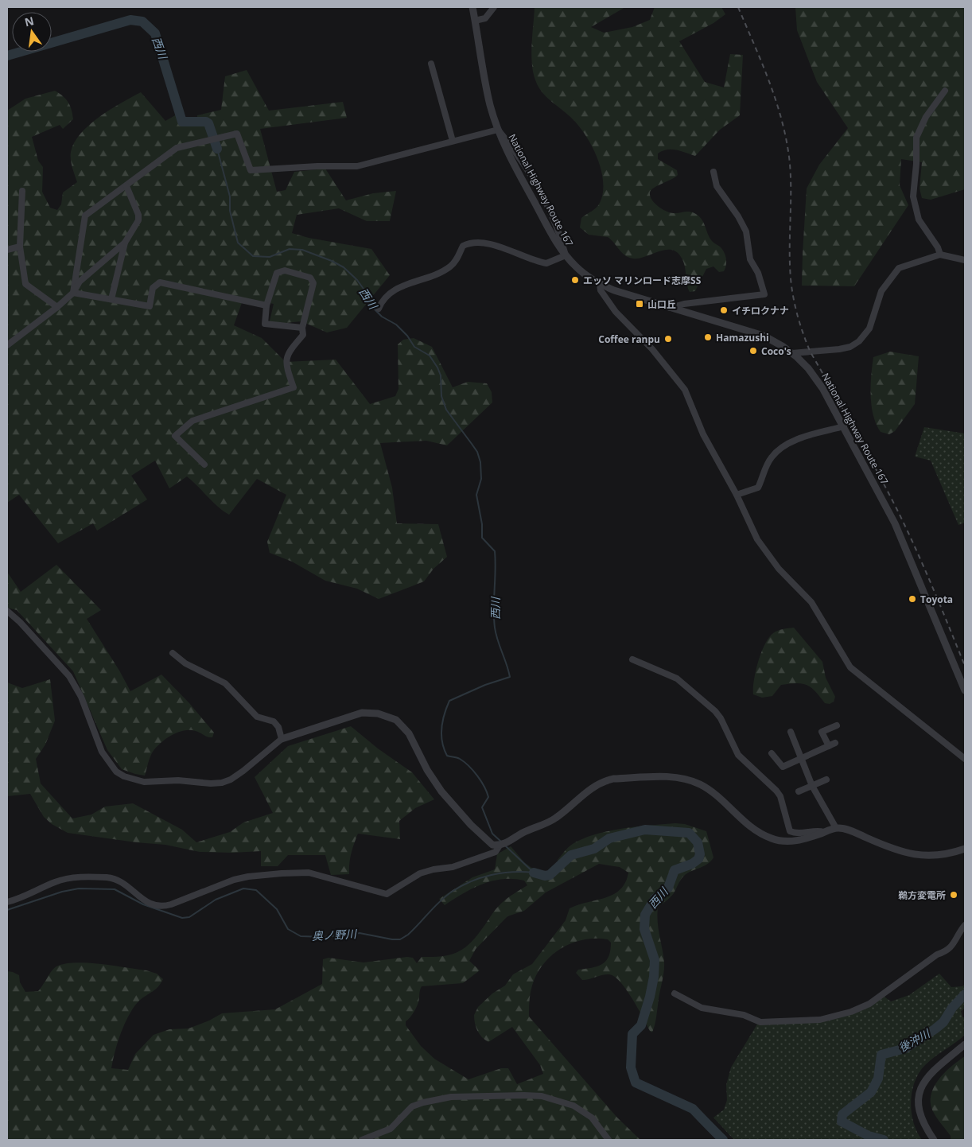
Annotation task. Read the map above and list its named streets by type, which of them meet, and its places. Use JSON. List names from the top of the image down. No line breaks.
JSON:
{"streets":{"street":["National Highway Route 167"]},"water":["西川","奥ノ野川","後沖川"],"places":{"other":["エッソ マリンロード志摩SS","イチロクナナ","Hamazushi","Coffee ranpu","Coco's","Toyota","鵜方変電所"],"transit":["山口丘"]},"north":"top"}
